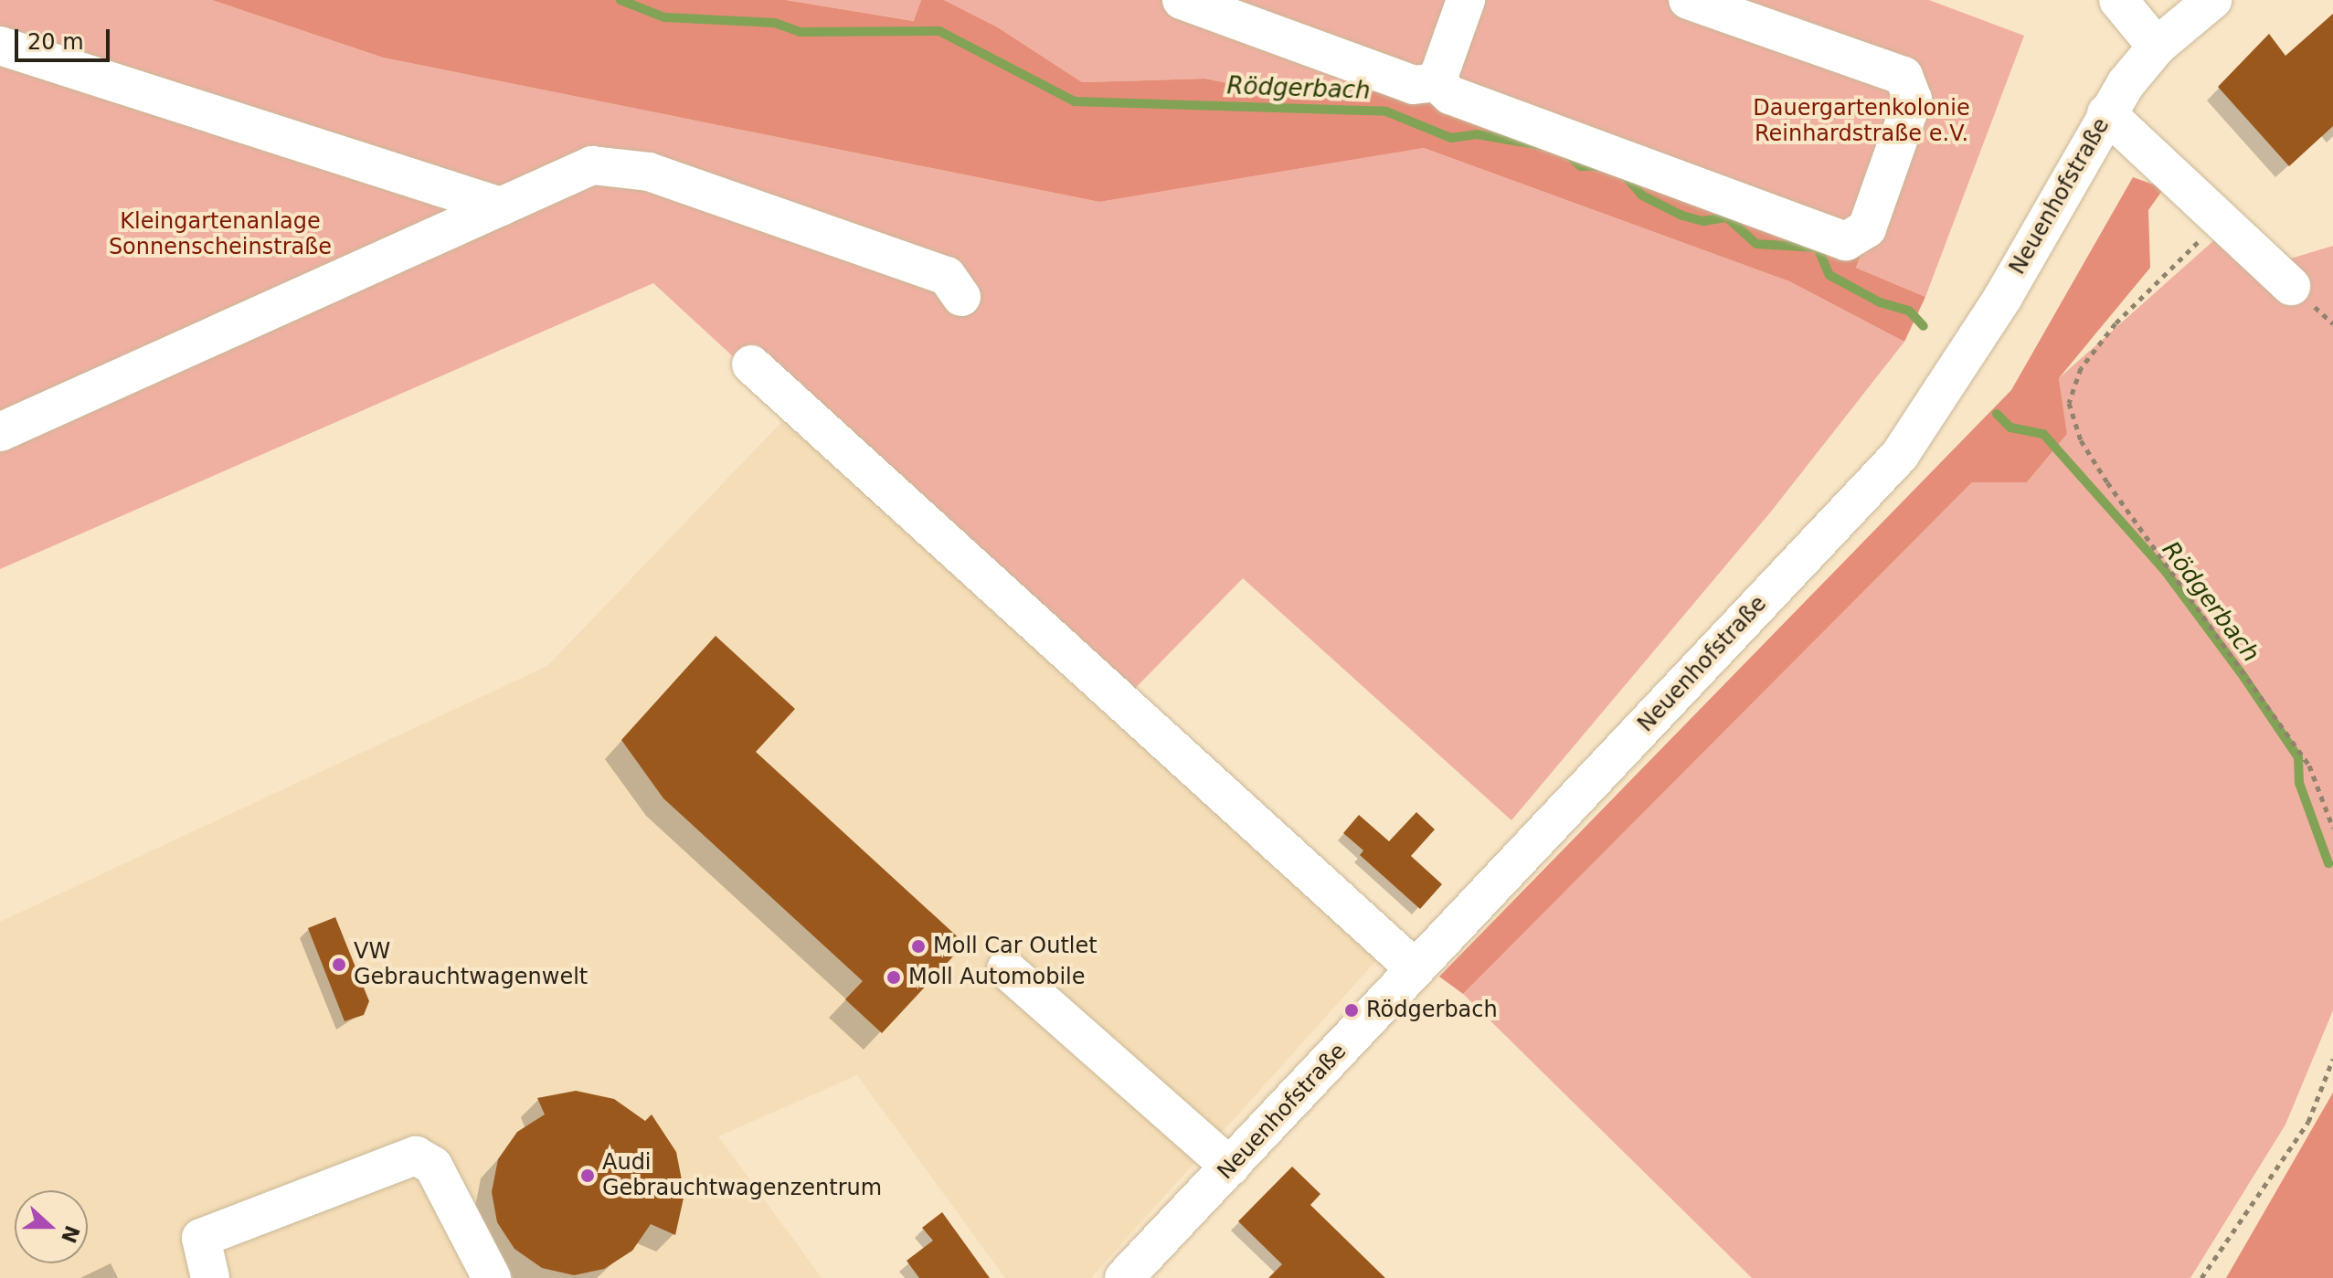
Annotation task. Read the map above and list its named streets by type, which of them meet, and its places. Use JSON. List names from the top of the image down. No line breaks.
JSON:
{"streets":{"street":["Neuenhofstraße"]},"water":["Rödgerbach"],"parks":["Dauergartenkolonie Reinhardstraße e.V.","Kleingartenanlage Sonnenscheinstraße"],"places":["Moll Car Outlet","VW Gebrauchtwagenwelt","Moll Automobile","Rödgerbach","Audi Gebrauchtwagenzentrum"],"scale_bar":"20 m","north":"right"}
